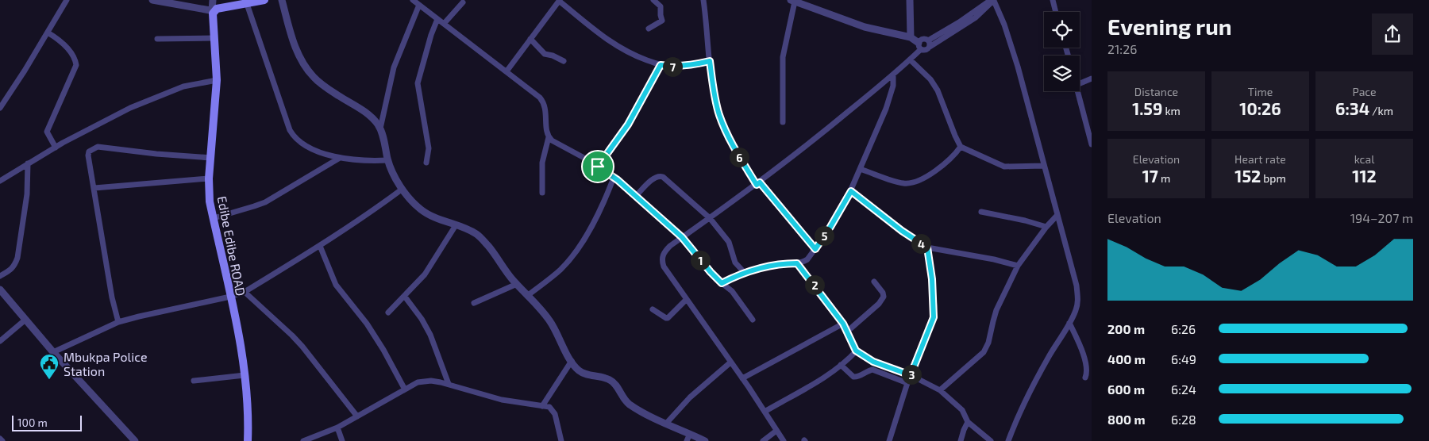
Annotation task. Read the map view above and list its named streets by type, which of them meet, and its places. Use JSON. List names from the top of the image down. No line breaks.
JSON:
{"streets":{"main road":["Edibe Edibe ROAD"]},"places":{"public building":["Mbukpa Police Station"]},"scale_bar":"100 m","page":{"heading":["Evening run","21:26"],"pins":["7","6","5","4","1","2","3"],"stats":[["Distance","1.59 km"],["Time","10:26"],["Pace","6:34 /km"],["Elevation","17 m"],["Heart rate","152 bpm"],["kcal","112"]],"chart":["Elevation","194–207 m"],"list":[{"name":"200 m","note":"6:26"},{"name":"400 m","note":"6:49"},{"name":"600 m","note":"6:24"},{"name":"800 m","note":"6:28"}],"scale":"100 m"}}
